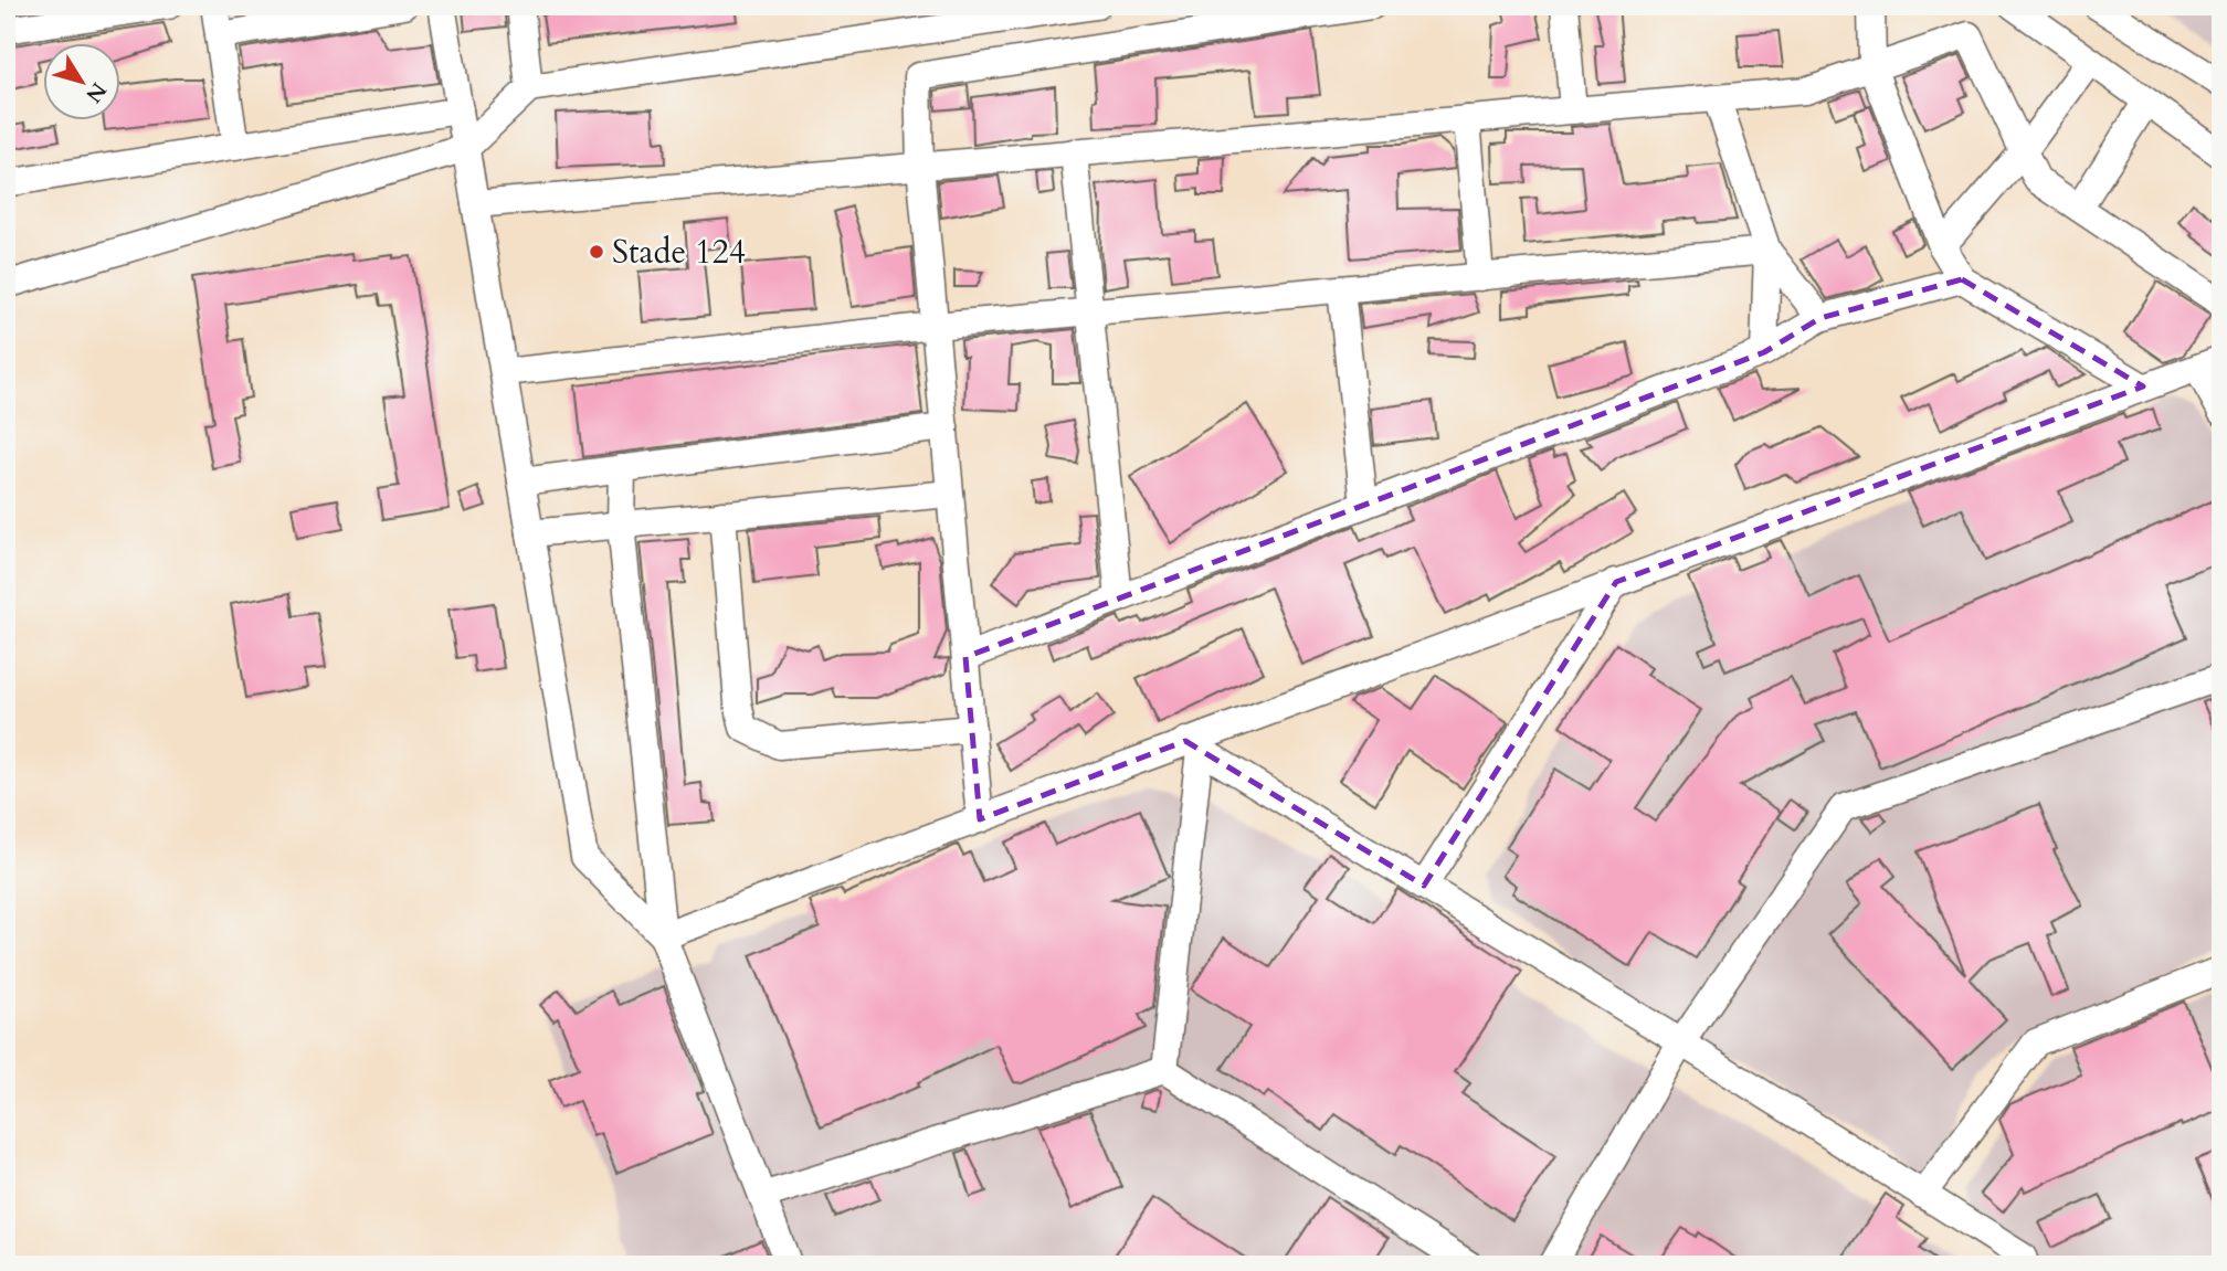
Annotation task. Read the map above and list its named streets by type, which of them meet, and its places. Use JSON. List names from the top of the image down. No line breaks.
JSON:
{"places":["Stade 124"],"north":"bottom right"}
